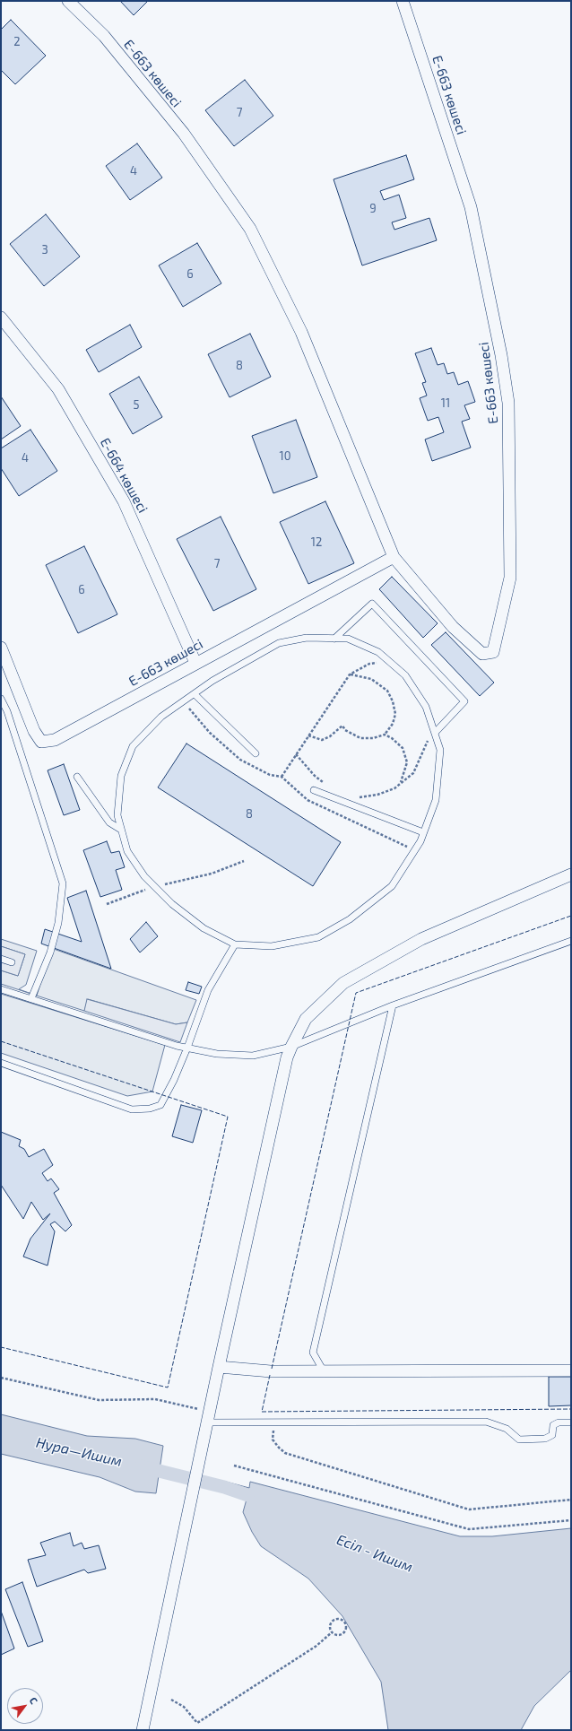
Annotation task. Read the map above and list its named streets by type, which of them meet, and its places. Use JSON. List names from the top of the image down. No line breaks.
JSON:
{"streets":{"street":["Е-663 көшесі","Е-664 көшесі"]},"crossings":[["Е-663 көшесі","Е-664 көшесі"]],"water":["Нура—Ишим","Есіл - Ишим"],"house_numbers":["2","7","4","9","3","6","8","11","5","10","4","12","7","6","8"],"north":"top right"}
